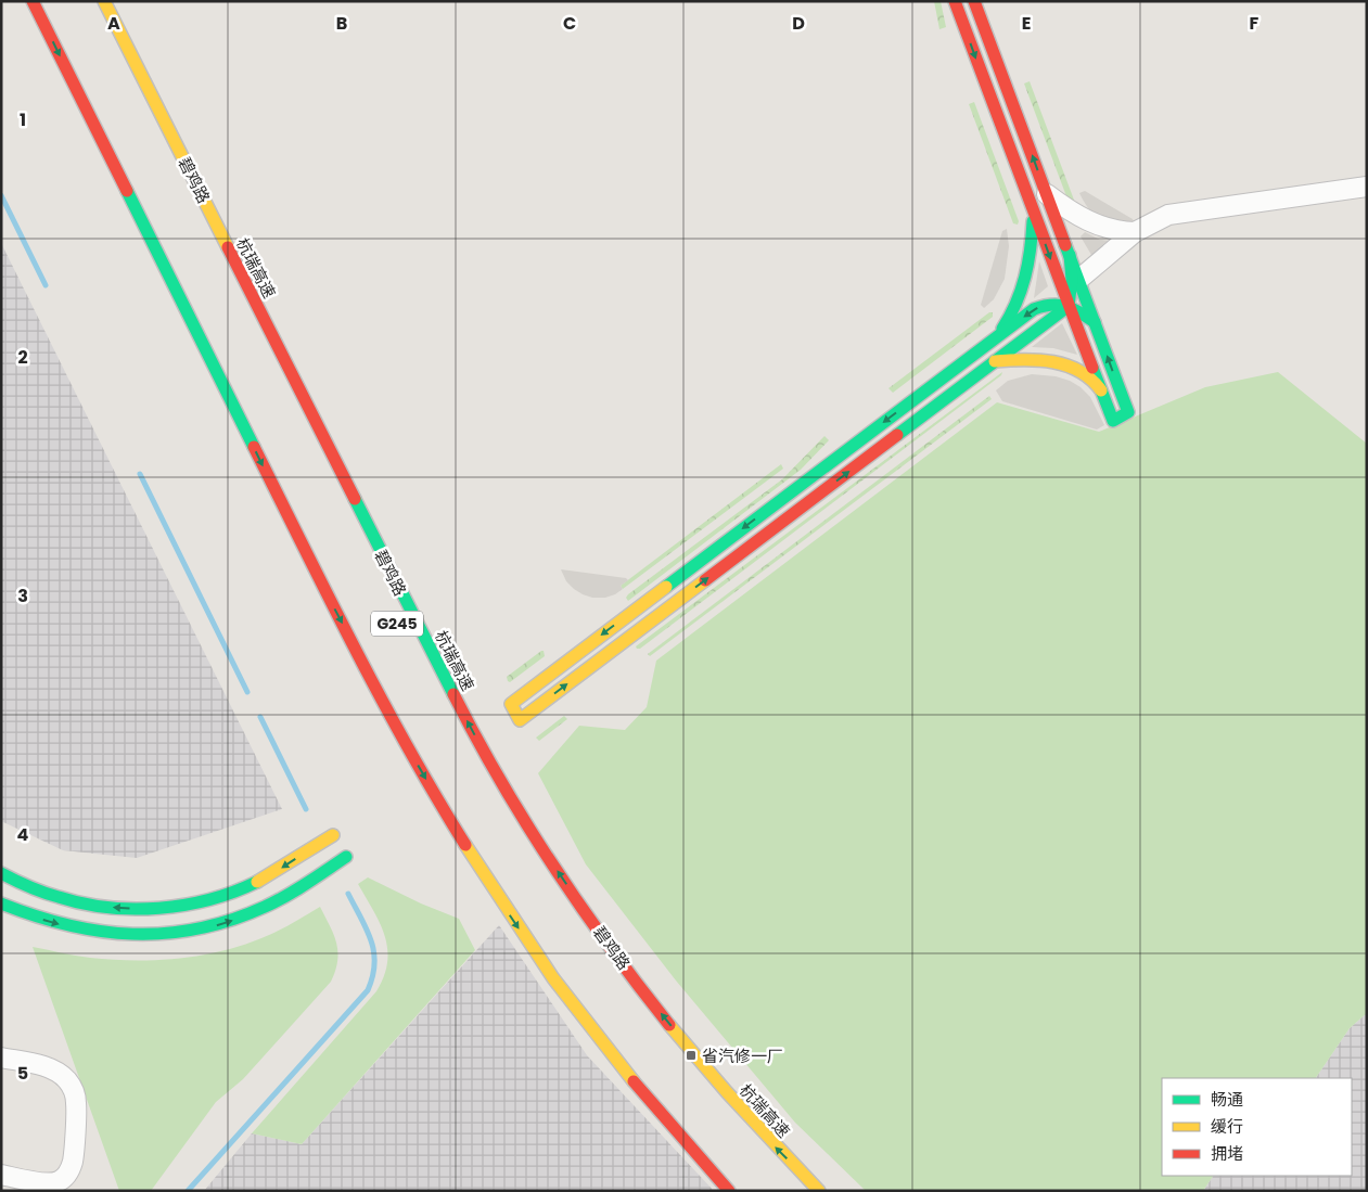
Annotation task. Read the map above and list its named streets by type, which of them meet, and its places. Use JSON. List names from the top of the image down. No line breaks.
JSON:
{"streets":{"main road":["杭瑞高速"]},"places":{"transit":["省汽修一厂"]},"legend":["畅通","缓行","拥堵"],"grid":{"columns":["A","B","C","D","E","F"],"rows":["1","2","3","4","5"]}}
